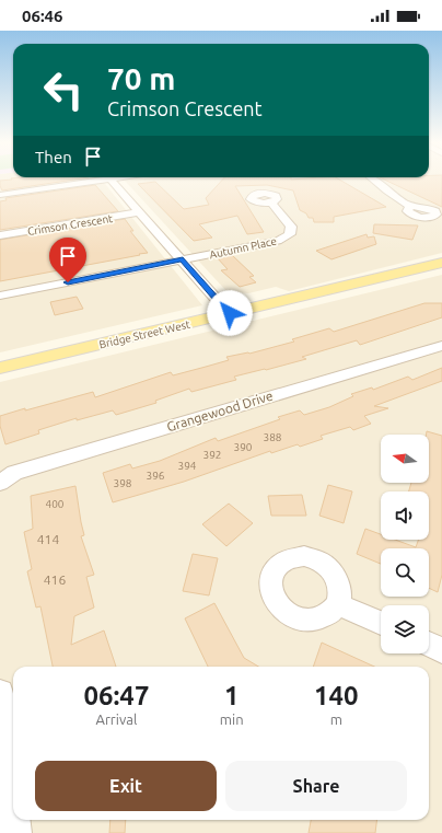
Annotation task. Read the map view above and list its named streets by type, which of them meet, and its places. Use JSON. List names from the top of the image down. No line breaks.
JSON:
{"streets":{"main road":["Bridge Street West"],"street":["Crimson Crescent","Autumn Place","Grangewood Drive"]},"house_numbers":["388","390","392","394","396","398","400","414","416"],"north":"left","page":{"status":"06:46","turn":["70 m","Crimson Crescent"],"then":"Then","eta":["06:47","Arrival","1","min","140","m"],"buttons":["Exit","Share"]}}
